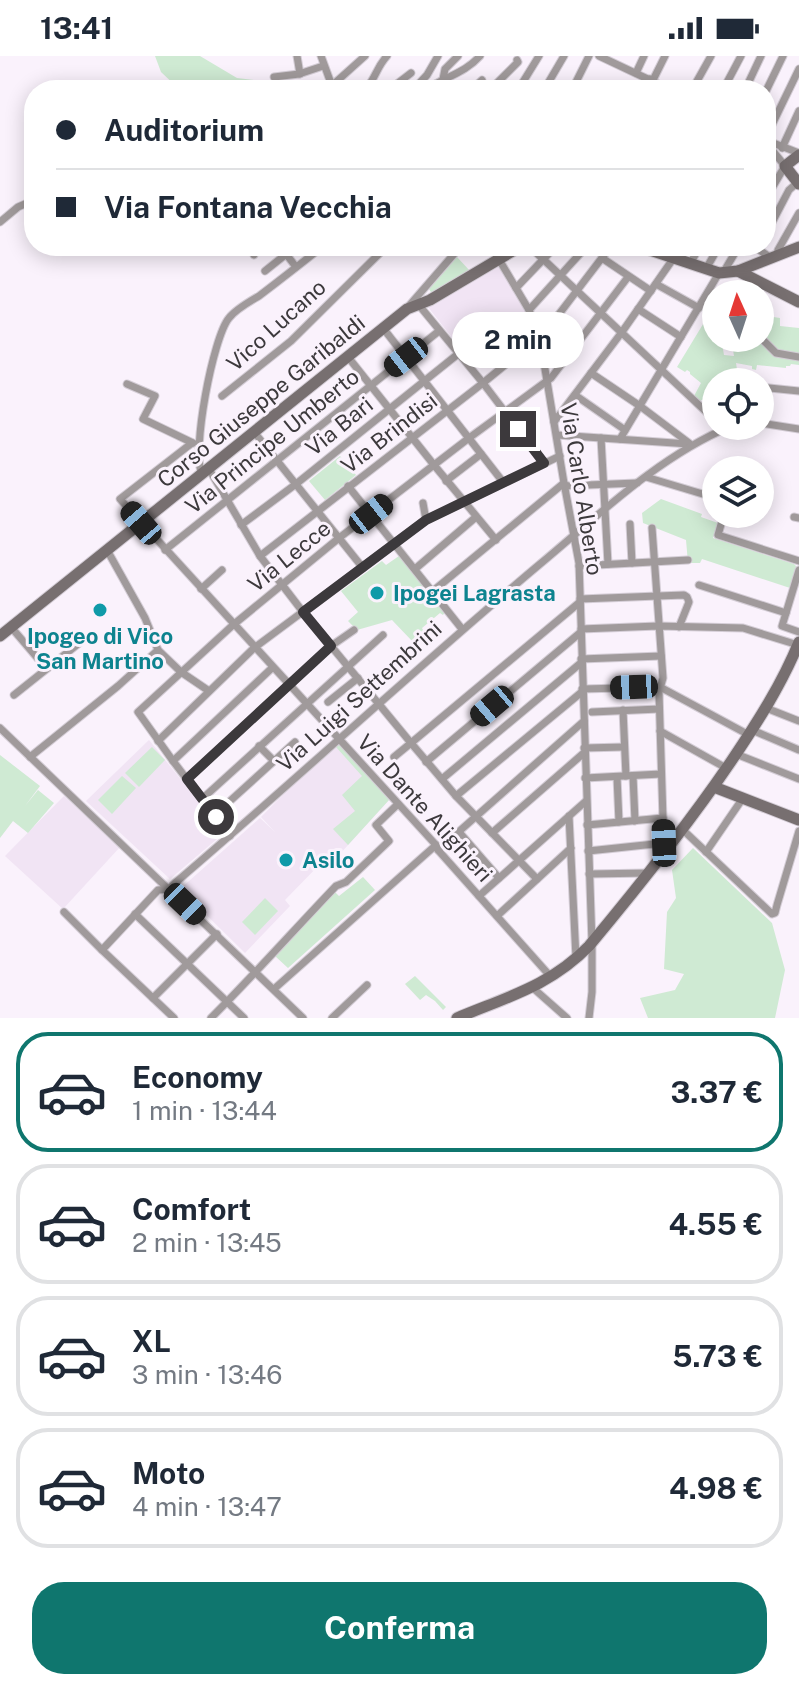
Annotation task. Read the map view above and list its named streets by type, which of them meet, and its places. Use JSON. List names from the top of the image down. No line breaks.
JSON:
{"streets":{"street":["Vico Lucano","Corso Giuseppe Garibaldi","Via Bari","Via Brindisi","Via Principe Umberto","Via Carlo Alberto","Via Lecce","Via Luigi Settembrini","Via Dante Alighieri"]},"crossings":[["Corso Giuseppe Garibaldi","Via Dante Alighieri"],["Via Brindisi","Via Carlo Alberto"],["Via Principe Umberto","Via Dante Alighieri"],["Via Carlo Alberto","Via Lecce"],["Via Carlo Alberto","Via Luigi Settembrini"],["Via Lecce","Via Dante Alighieri"],["Via Luigi Settembrini","Via Dante Alighieri"]],"places":["Ipogei Lagrasta","Ipogeo di Vico San Martino","Asilo"],"north":"top","page":{"status":"13:41","banner":["Auditorium","Via Fontana Vecchia"],"bubble":"2 min","list":[{"name":"Economy","note":"1 min · 13:44","value":"3.37 €"},{"name":"Comfort","note":"2 min · 13:45","value":"4.55 €"},{"name":"XL","note":"3 min · 13:46","value":"5.73 €"},{"name":"Moto","note":"4 min · 13:47","value":"4.98 €"}],"buttons":"Conferma"}}
